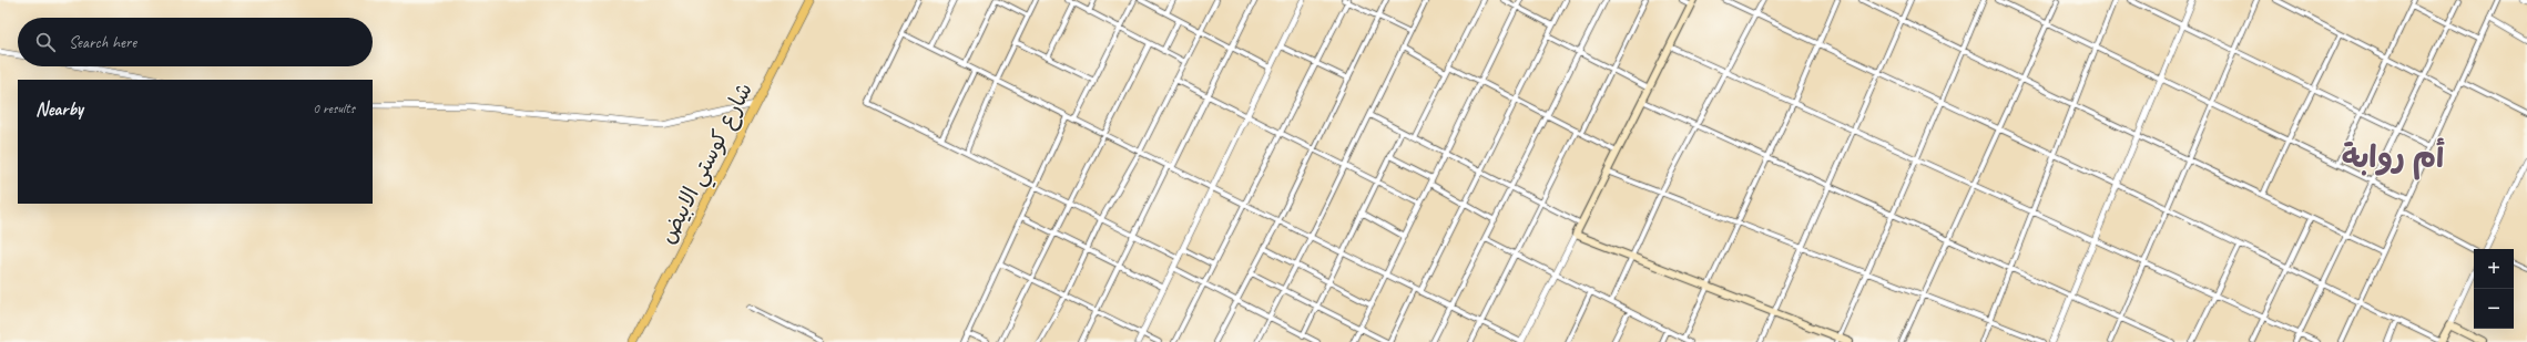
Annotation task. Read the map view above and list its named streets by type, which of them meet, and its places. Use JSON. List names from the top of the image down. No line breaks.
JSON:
{"streets":{"highway":["شارع كوستي الابيض"]},"districts":["أم روابة"],"page":{"search":"Search here","heading":["Nearby","0 results"],"map_buttons":["+","−"]}}
